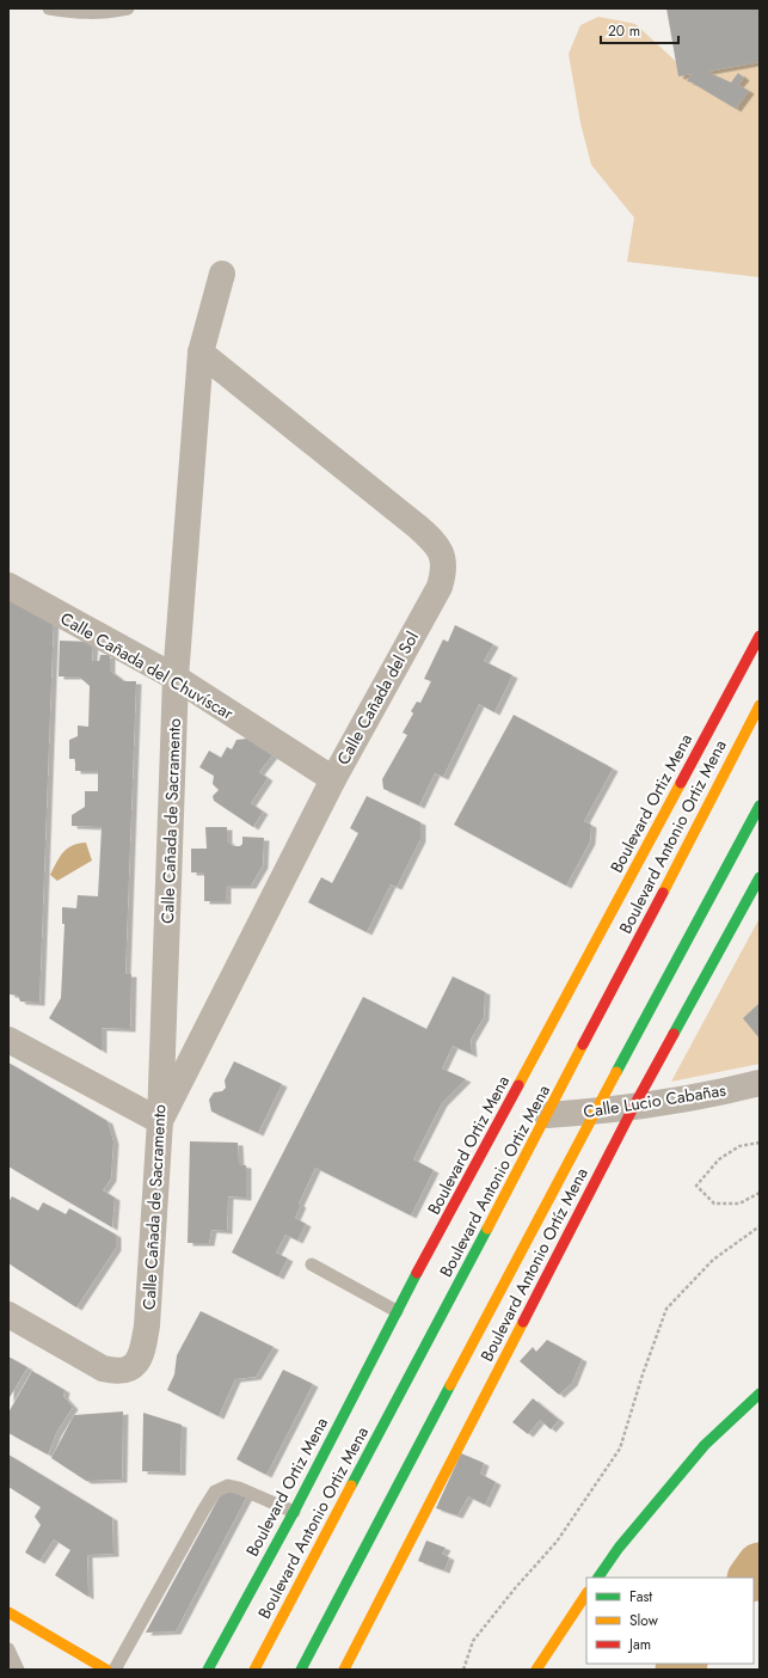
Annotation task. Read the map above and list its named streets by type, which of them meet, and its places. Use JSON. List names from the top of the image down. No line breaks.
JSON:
{"streets":{"main road":["Boulevard Ortiz Mena","Boulevard Antonio Ortiz Mena","Boulevard Antonio Ortíz Mena"],"street":["Calle Cañada del Chuvíscar","Calle Cañada del Sol","Calle Cañada de Sacramento","Calle Lucio Cabañas"]},"crossings":[["Calle Cañada del Chuvíscar","Calle Cañada del Sol"],["Calle Cañada del Chuvíscar","Calle Cañada de Sacramento"],["Calle Cañada del Sol","Calle Cañada de Sacramento"],["Boulevard Antonio Ortiz Mena","Calle Lucio Cabañas"],["Calle Lucio Cabañas","Boulevard Antonio Ortíz Mena"]],"legend":["Fast","Slow","Jam"],"scale_bar":"20 m"}
